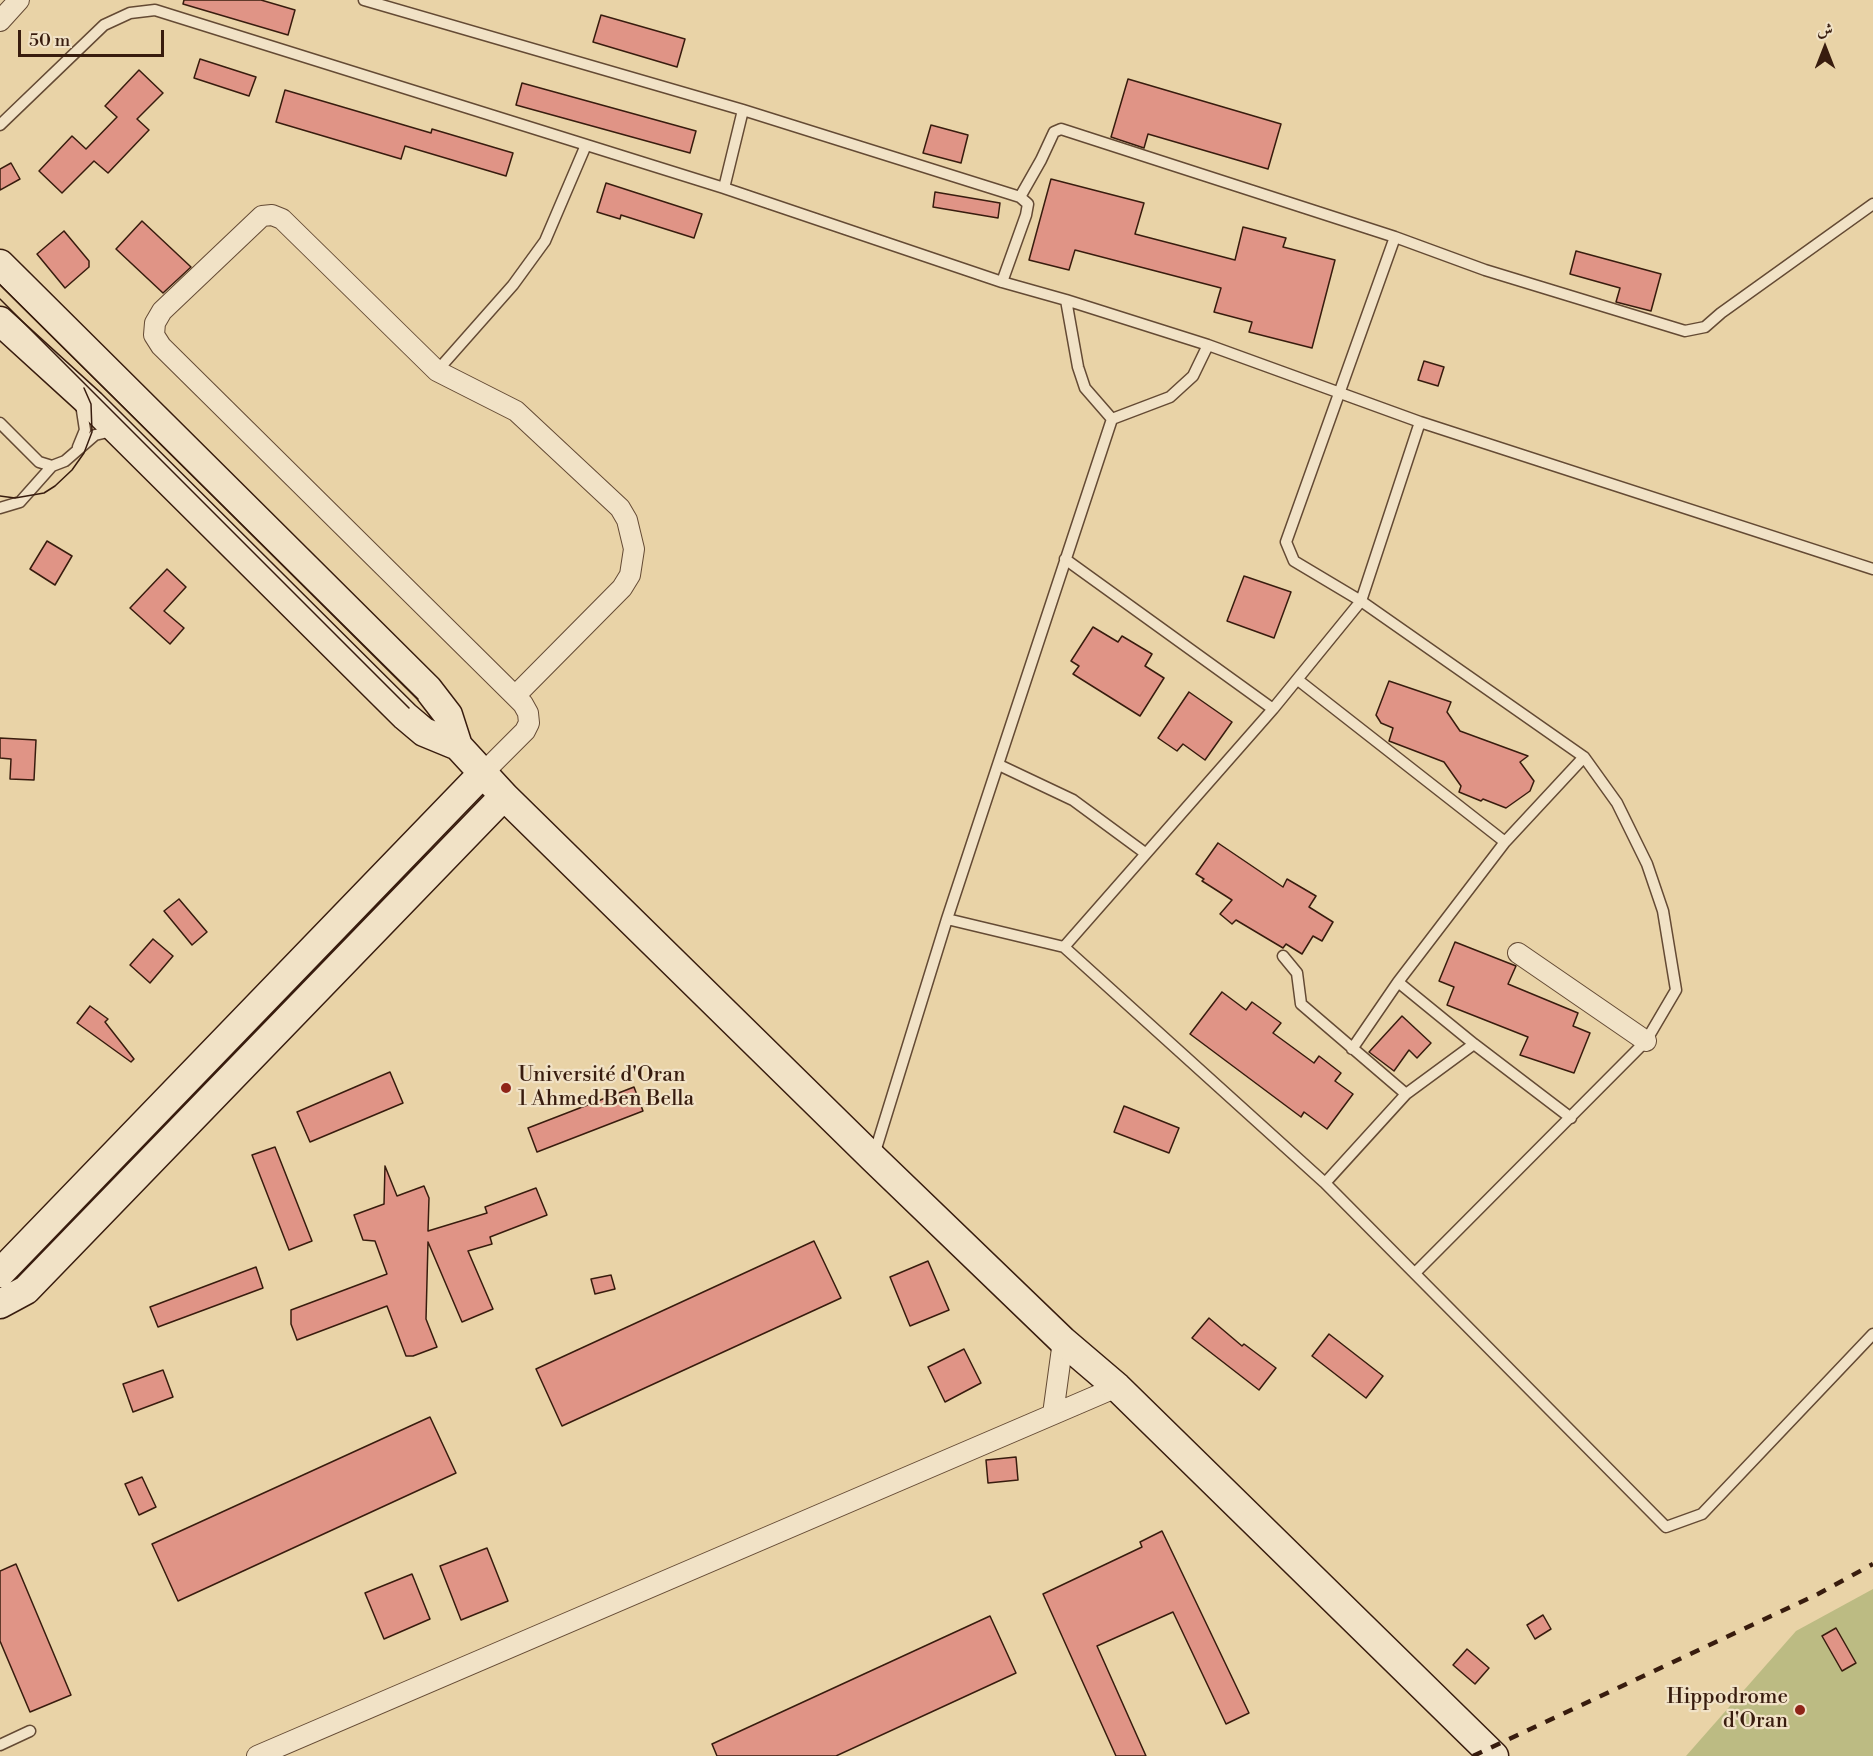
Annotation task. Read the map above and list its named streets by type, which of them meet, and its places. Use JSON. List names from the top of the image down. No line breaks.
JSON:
{"places":["Université d'Oran 1 Ahmed Ben Bella","Hippodrome d'Oran"],"scale_bar":"50 m","north":"top"}
